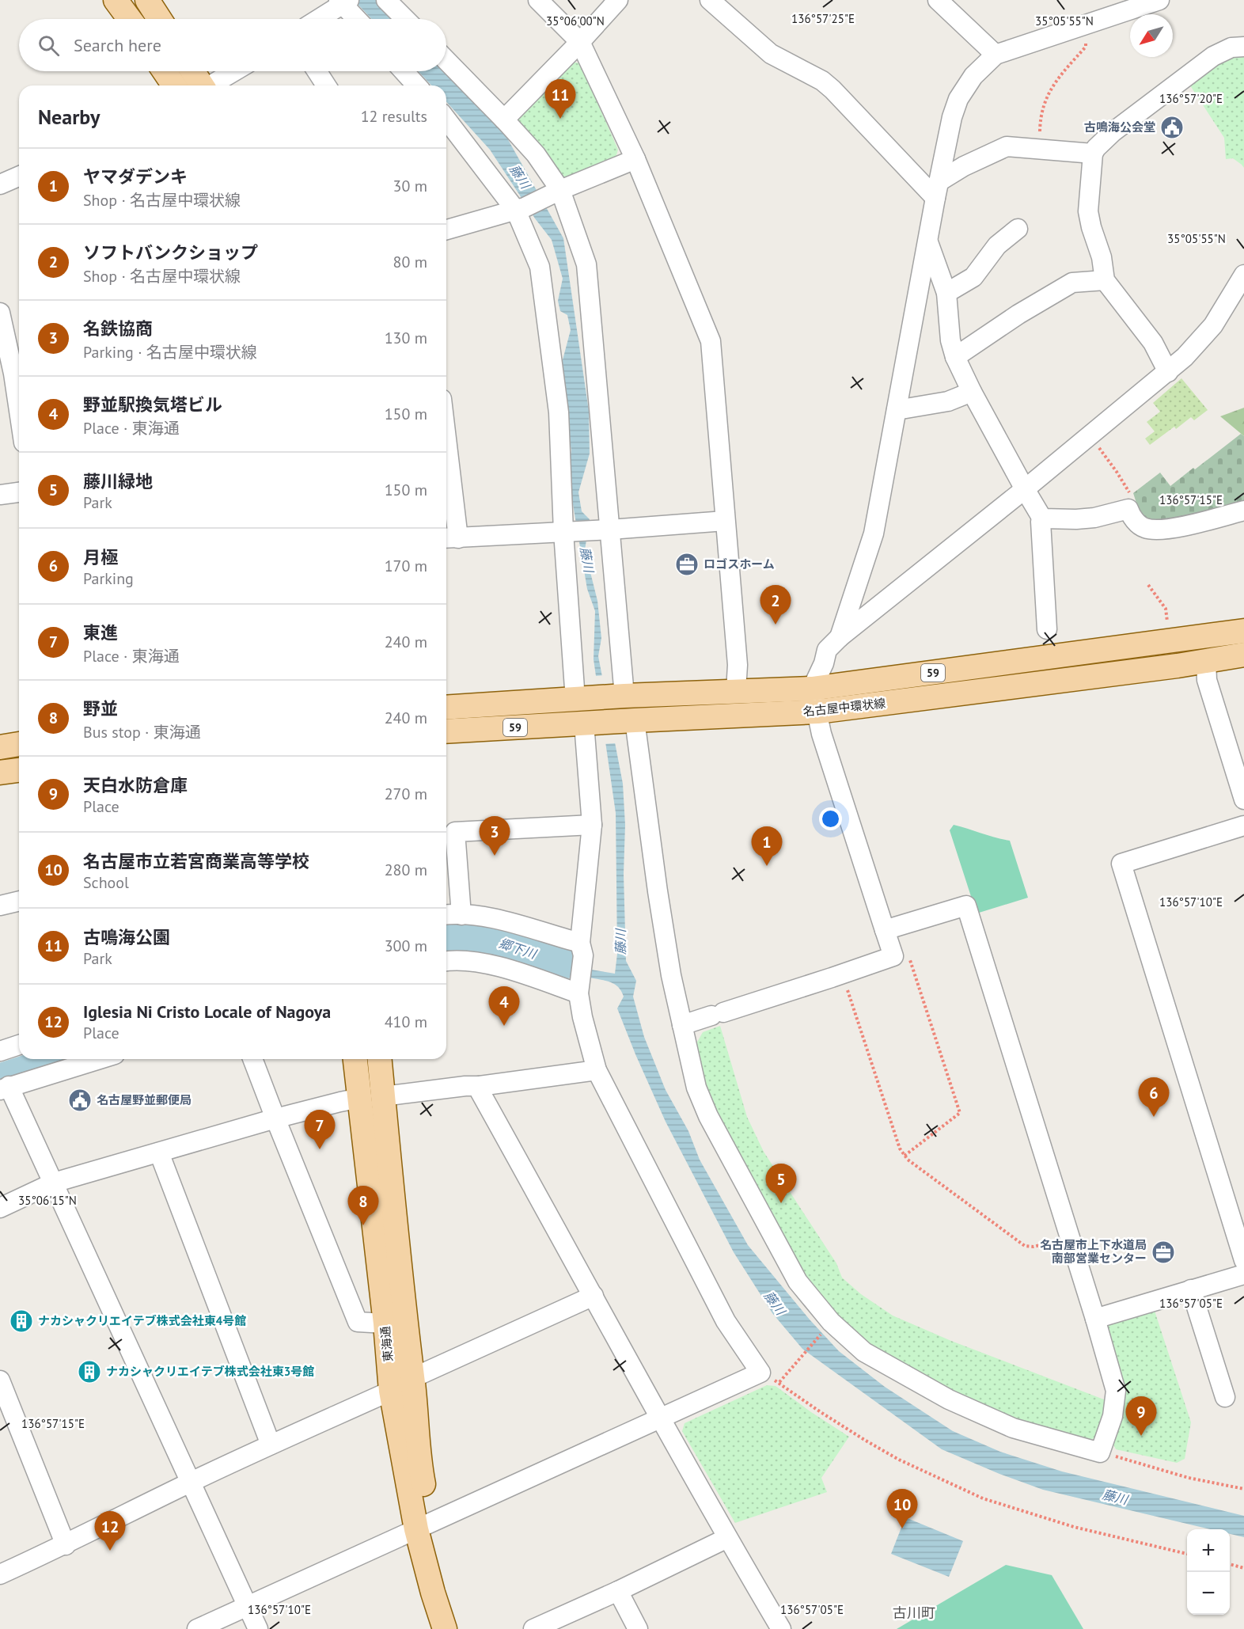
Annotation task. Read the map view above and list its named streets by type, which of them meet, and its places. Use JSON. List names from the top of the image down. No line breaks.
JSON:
{"streets":{"main road":["59","名古屋中環状線","東海通"]},"districts":["古川町"],"water":["藤川","郷下川"],"places":{"public building":["古鳴海公会堂","名古屋野並郵便局"],"office":["ロゴスホーム","名古屋市上下水道局 南部営業センター"],"building":["ナカシャクリエイテブ株式会社東4号館","ナカシャクリエイテブ株式会社東3号館"]},"north":"bottom left","page":{"search":"Search here","pins":["11","2","3","1","4","6","7","5","8","9","10","12"],"heading":["Nearby","12 results"],"list":[{"mark":"1","name":"ヤマダデンキ","note":"Shop · 名古屋中環状線","value":"30 m"},{"mark":"2","name":"ソフトバンクショップ","note":"Shop · 名古屋中環状線","value":"80 m"},{"mark":"3","name":"名鉄協商","note":"Parking · 名古屋中環状線","value":"130 m"},{"mark":"4","name":"野並駅換気塔ビル","note":"Place · 東海通","value":"150 m"},{"mark":"5","name":"藤川緑地","note":"Park","value":"150 m"},{"mark":"6","name":"月極","note":"Parking","value":"170 m"},{"mark":"7","name":"東進","note":"Place · 東海通","value":"240 m"},{"mark":"8","name":"野並","note":"Bus stop · 東海通","value":"240 m"},{"mark":"9","name":"天白水防倉庫","note":"Place","value":"270 m"},{"mark":"10","name":"名古屋市立若宮商業高等学校","note":"School","value":"280 m"},{"mark":"11","name":"古鳴海公園","note":"Park","value":"300 m"},{"mark":"12","name":"Iglesia Ni Cristo Locale of Nagoya","note":"Place","value":"410 m"}],"map_buttons":["+","−"]},"coordinates":["136°57'25\"E","35°06'00\"N","35°05'55\"N","136°57'20\"E","136°57'15\"E","136°57'10\"E","35°06'15\"N","136°57'05\"E"]}
